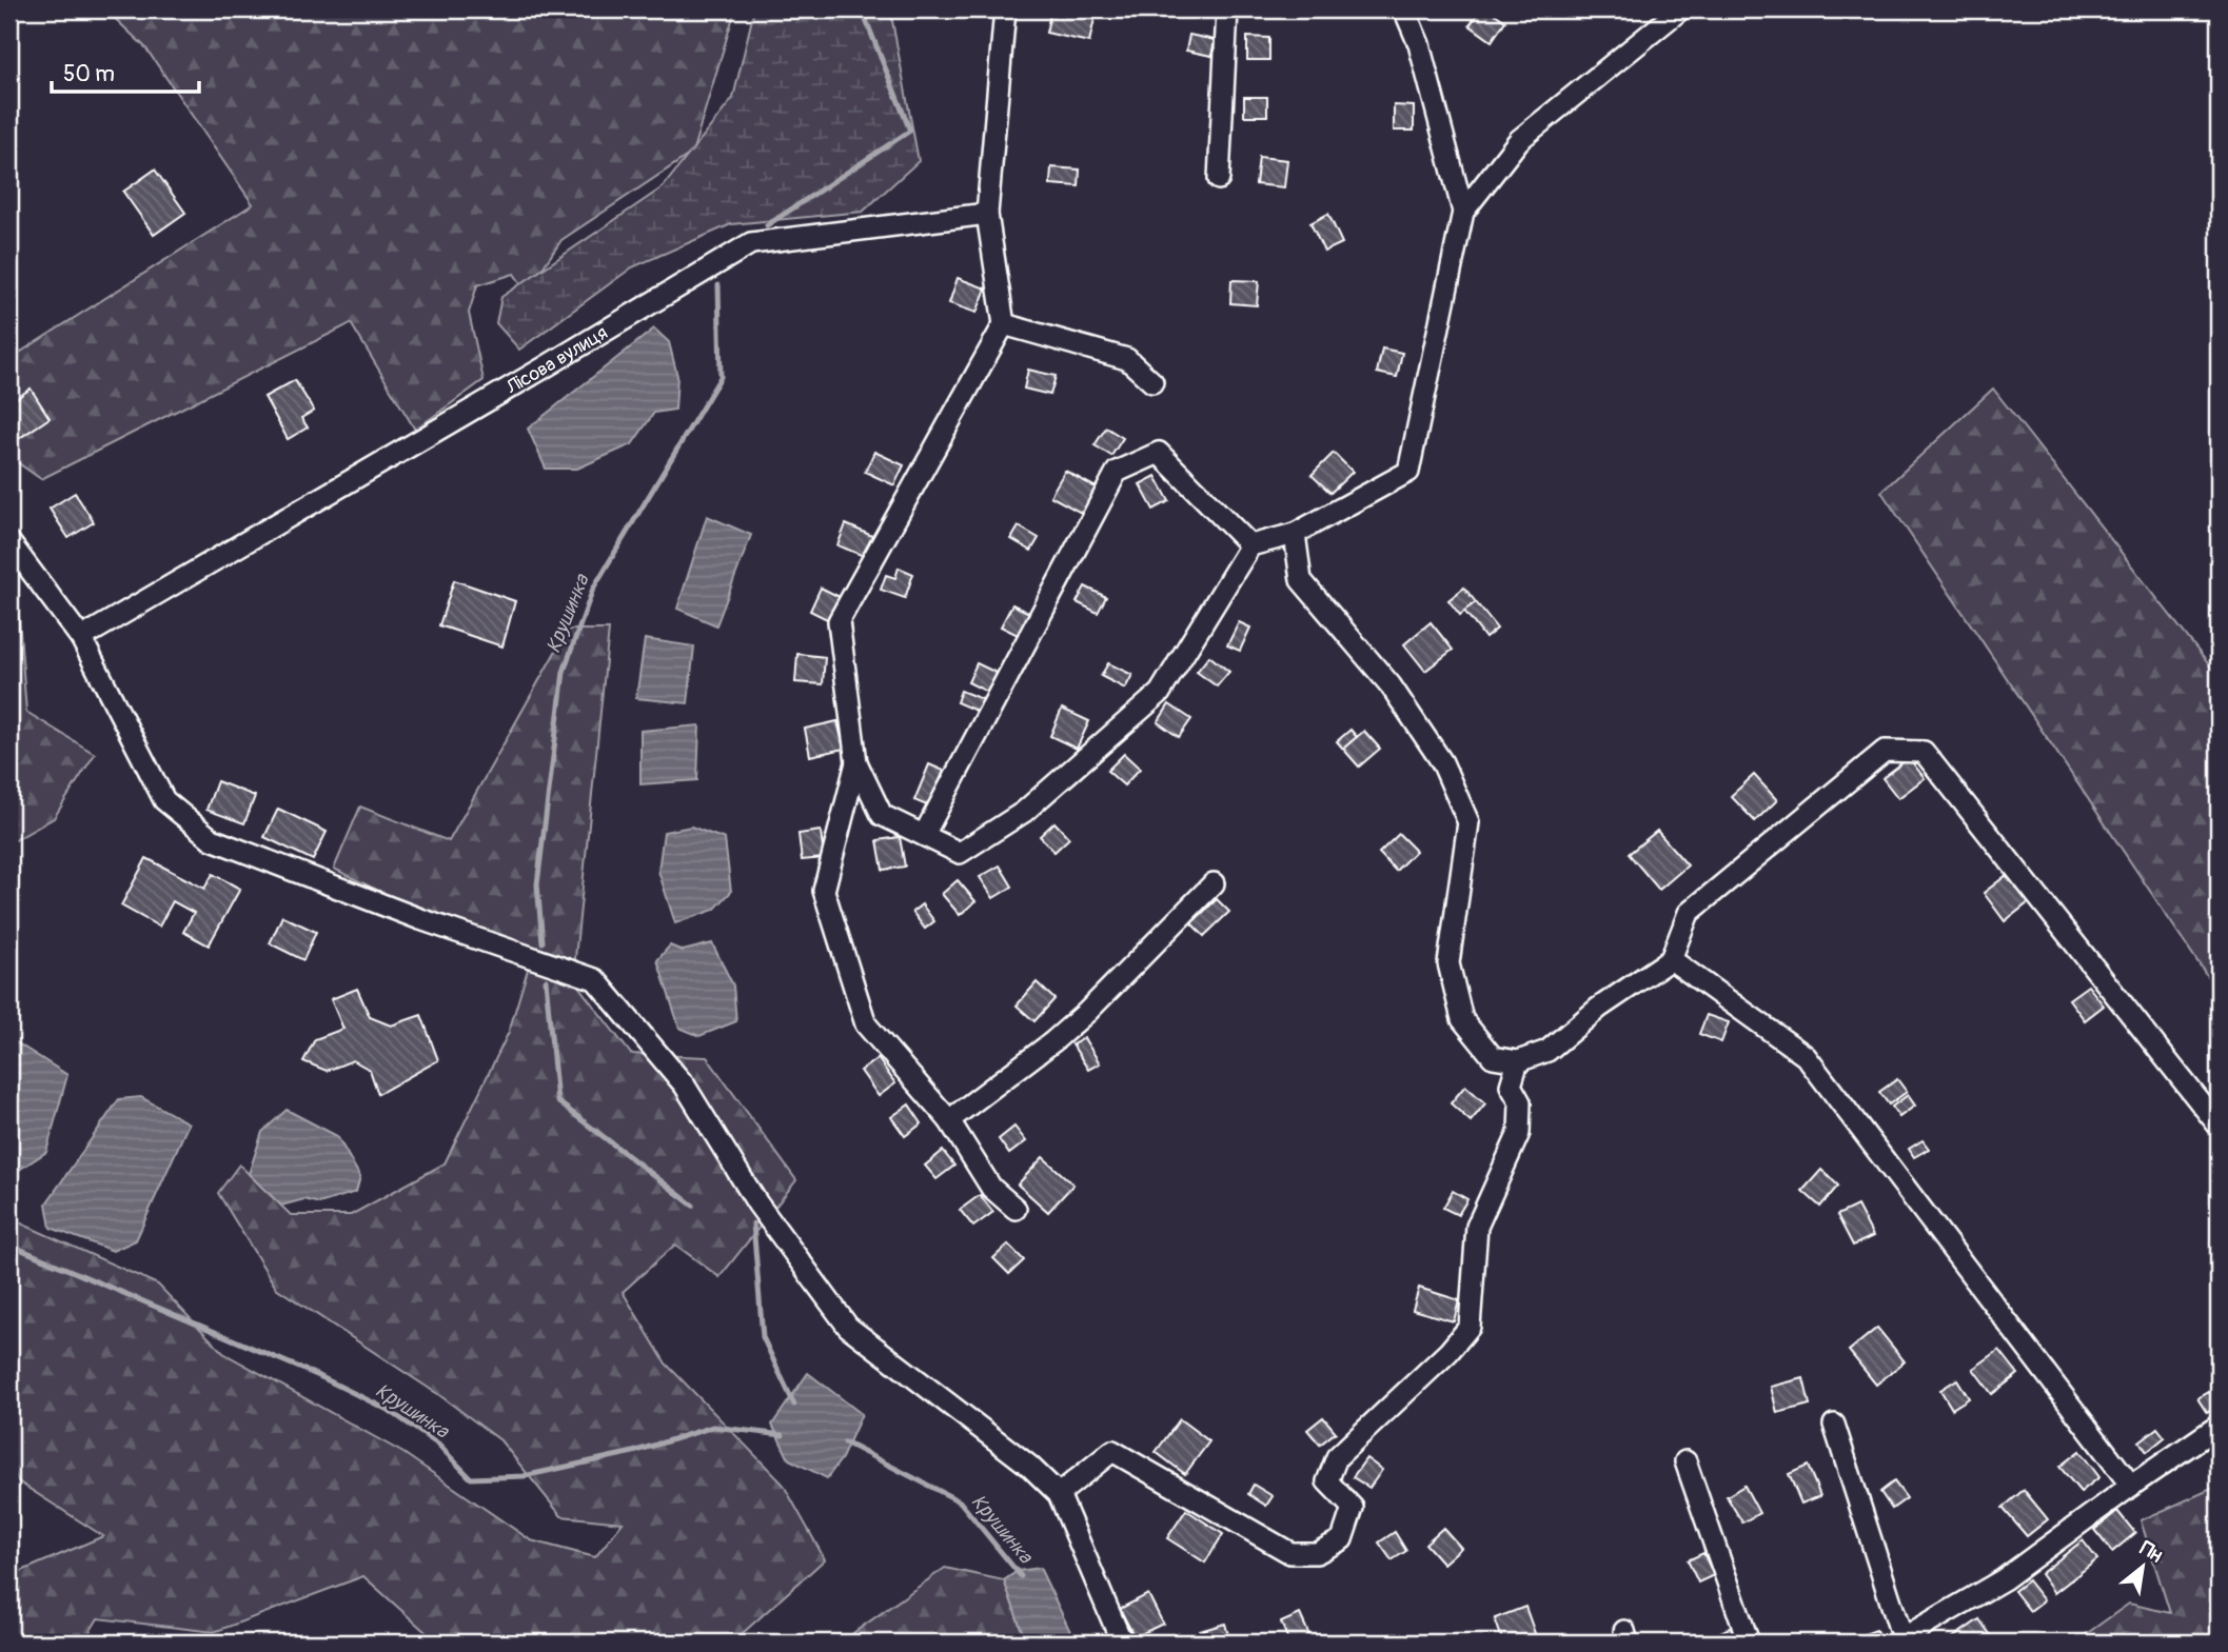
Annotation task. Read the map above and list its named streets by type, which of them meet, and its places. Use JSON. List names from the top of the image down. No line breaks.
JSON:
{"streets":{"street":["Лісова вулиця"]},"water":["Крушинка"],"scale_bar":"50 m","north":"top right"}
